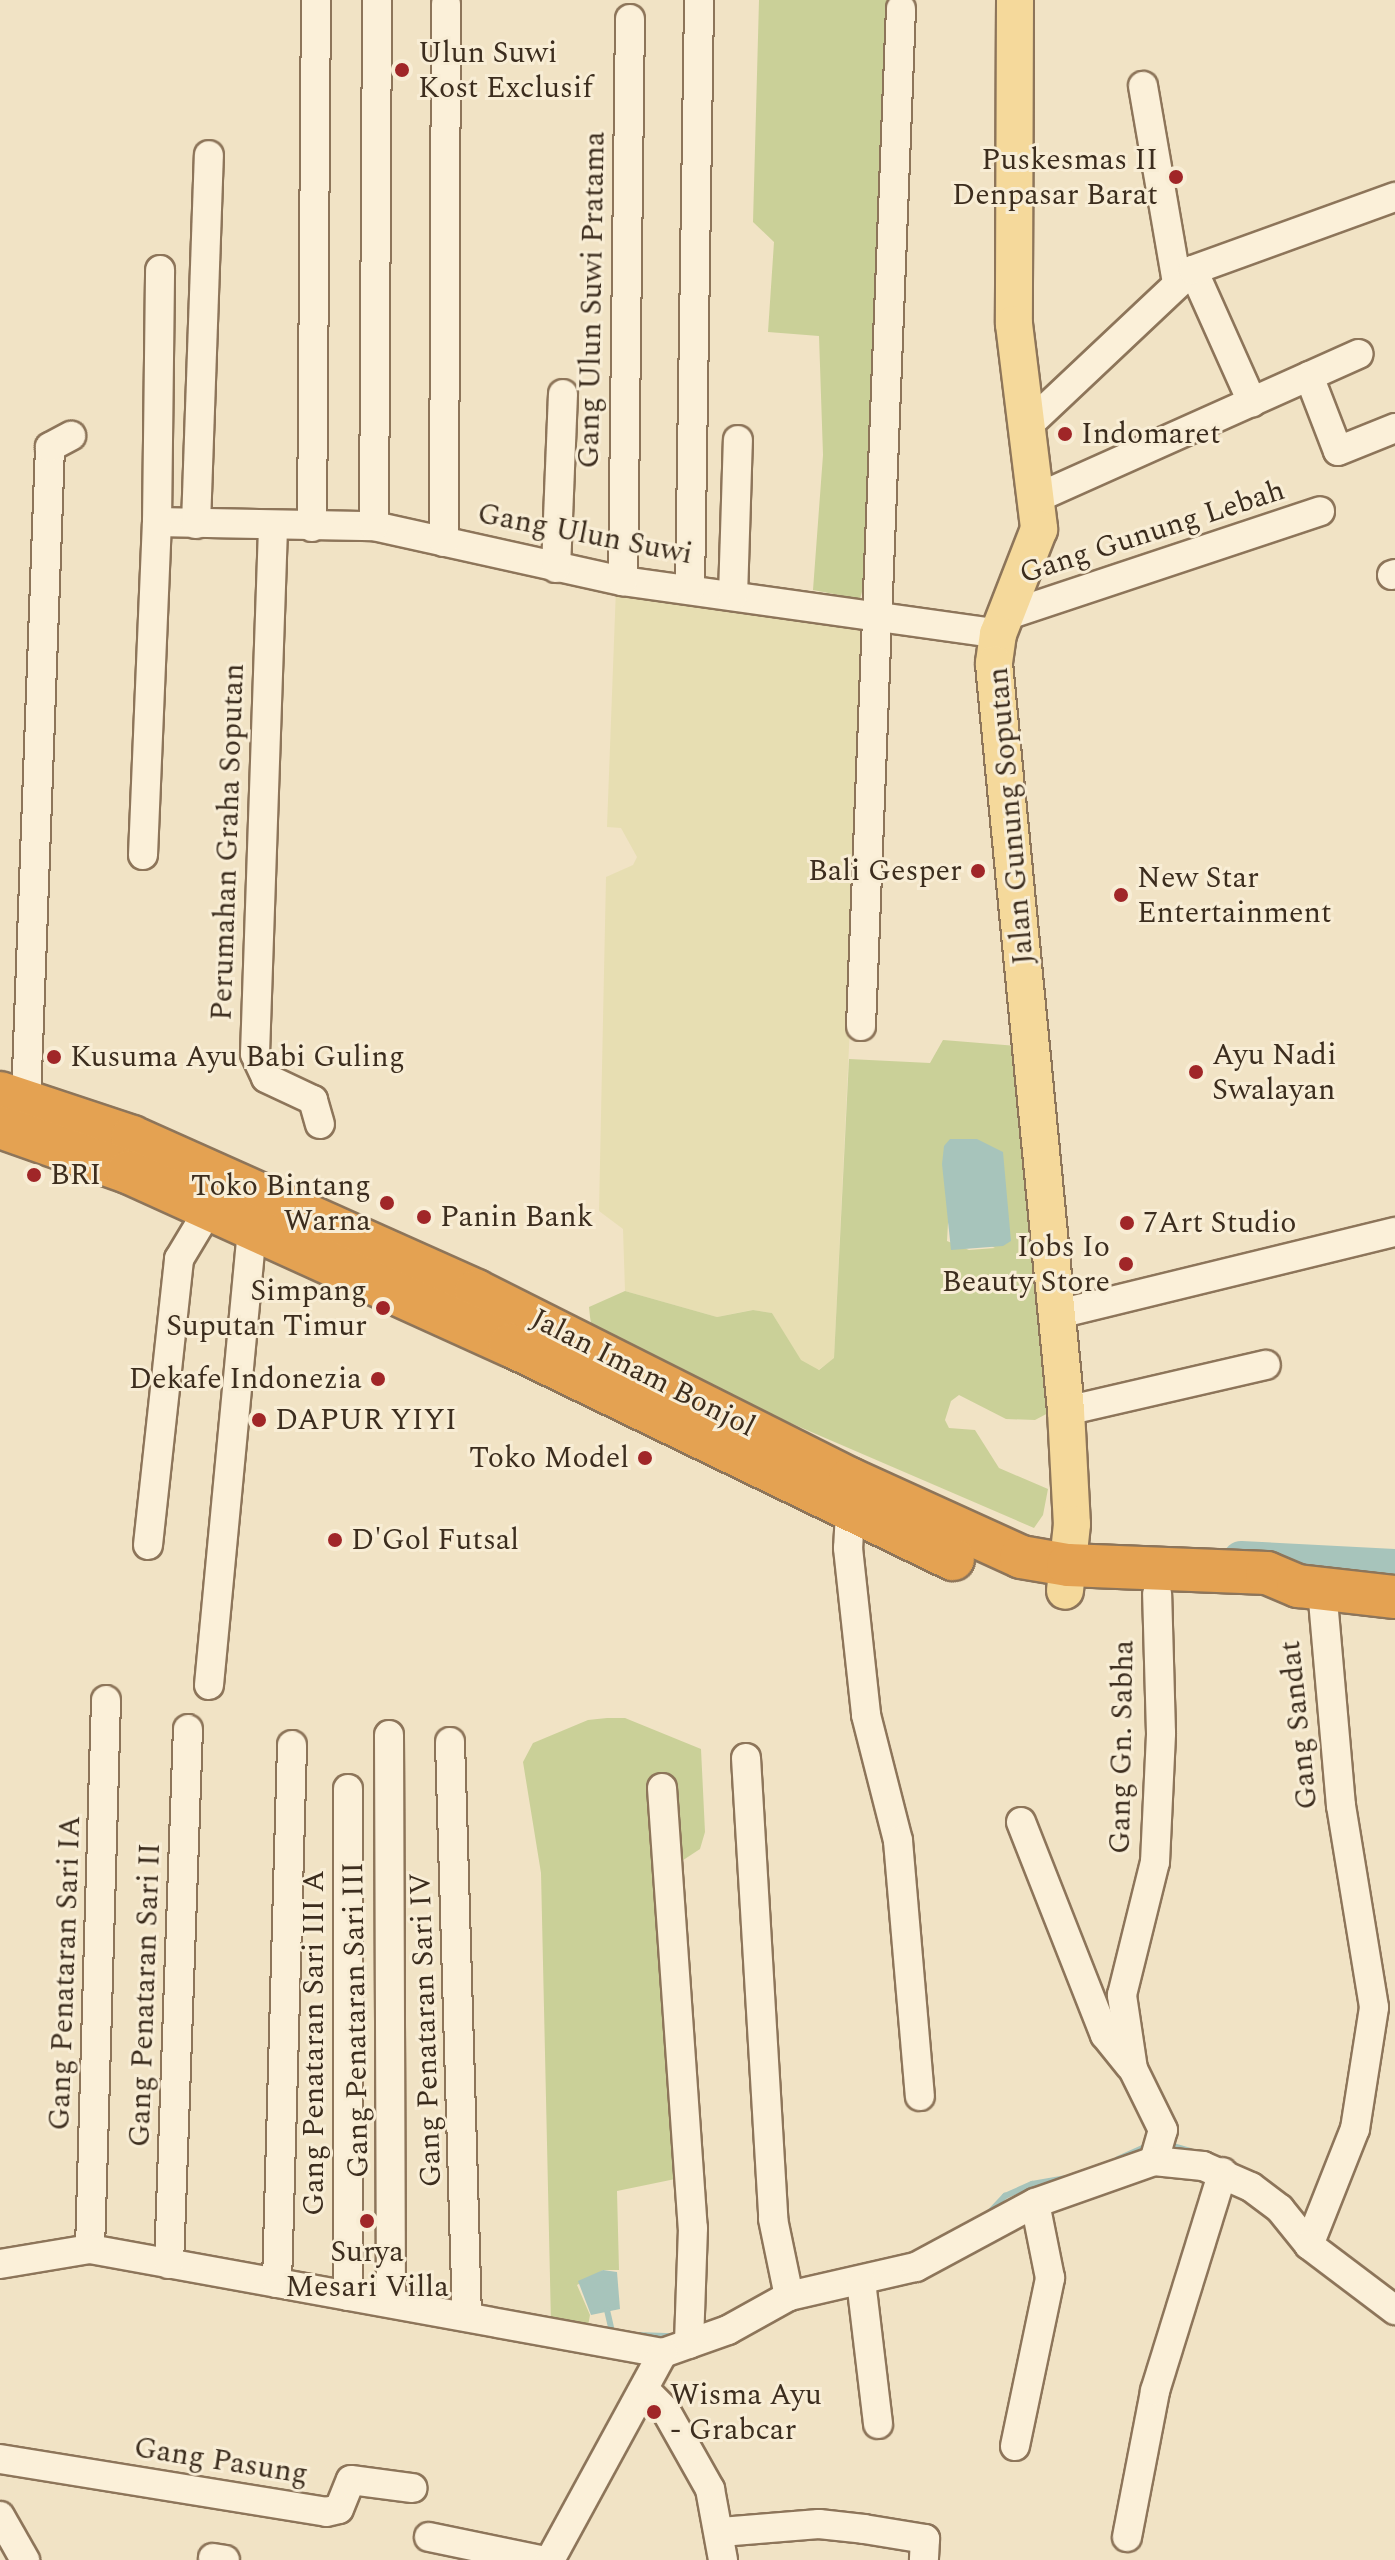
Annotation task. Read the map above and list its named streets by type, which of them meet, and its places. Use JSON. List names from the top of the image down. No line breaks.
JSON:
{"streets":{"highway":["Jalan Imam Bonjol"],"main road":["Jalan Gunung Soputan"],"street":["Gang Ulun Suwi Pratama","Gang Gunung Lebah","Gang Ulun Suwi","Perumahan Graha Soputan","Gang Sandat","Gang Gn. Sabha","Gang Penataran Sari IA","Gang Penataran Sari II","Gang Penataran Sari III","Gang Penataran Sari IV","Gang Penataran Sari III A","Gang Pasung"]},"crossings":[["Gang Ulun Suwi Pratama","Gang Ulun Suwi"],["Gang Gunung Lebah","Gang Ulun Suwi"],["Gang Gunung Lebah","Jalan Gunung Soputan"],["Gang Ulun Suwi","Jalan Gunung Soputan"],["Gang Ulun Suwi","Perumahan Graha Soputan"],["Jalan Gunung Soputan","Jalan Imam Bonjol"],["Jalan Imam Bonjol","Gang Sandat"],["Jalan Imam Bonjol","Gang Gn. Sabha"]],"places":["Ulun Suwi Kost Exclusif","Puskesmas II Denpasar Barat","Indomaret","Bali Gesper","New Star Entertainment","Kusuma Ayu Babi Guling","Ayu Nadi Swalayan","BRI","Toko Bintang Warna","Panin Bank","7Art Studio","Iobs Io Beauty Store","Simpang Suputan Timur","Dekafe Indonezia","DAPUR YIYI","Toko Model","D'Gol Futsal","Surya Mesari Villa","Wisma Ayu - Grabcar"]}
